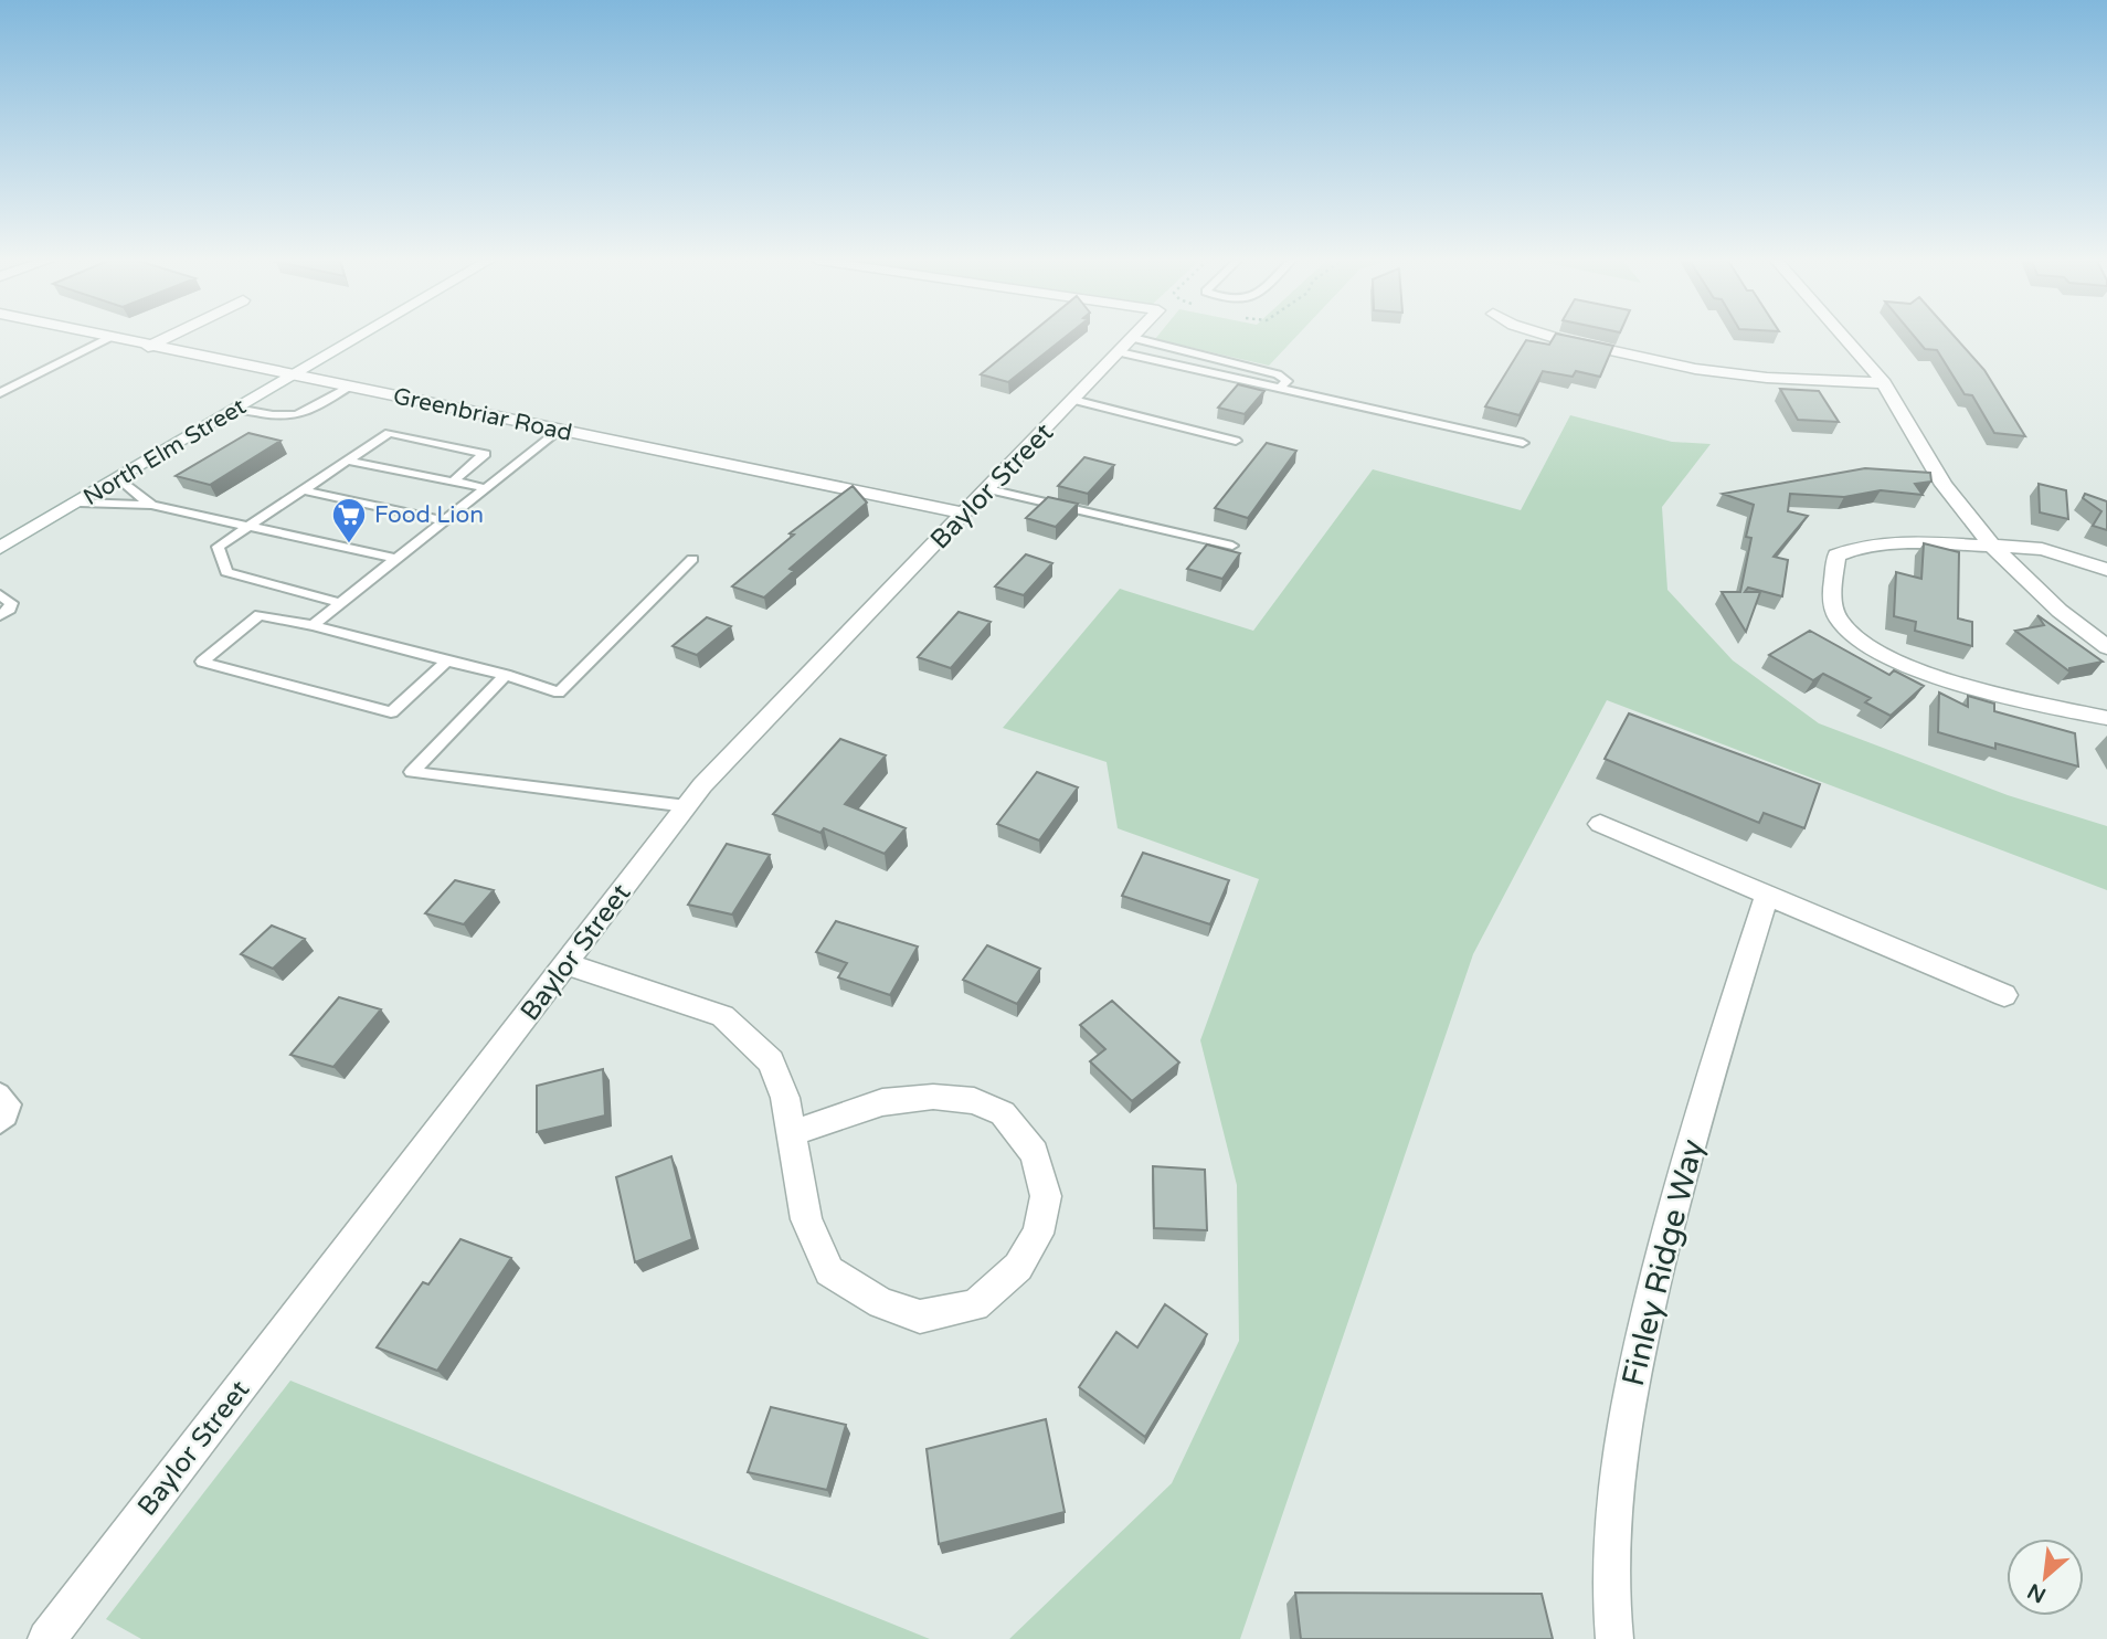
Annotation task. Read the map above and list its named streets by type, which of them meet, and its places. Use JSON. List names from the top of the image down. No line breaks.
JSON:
{"streets":{"street":["Greenbriar Road","North Elm Street","Baylor Street","Finley Ridge Way"]},"crossings":[["Greenbriar Road","North Elm Street"],["Greenbriar Road","Baylor Street"]],"places":{"supermarket":["Food Lion"]},"north":"bottom left"}
